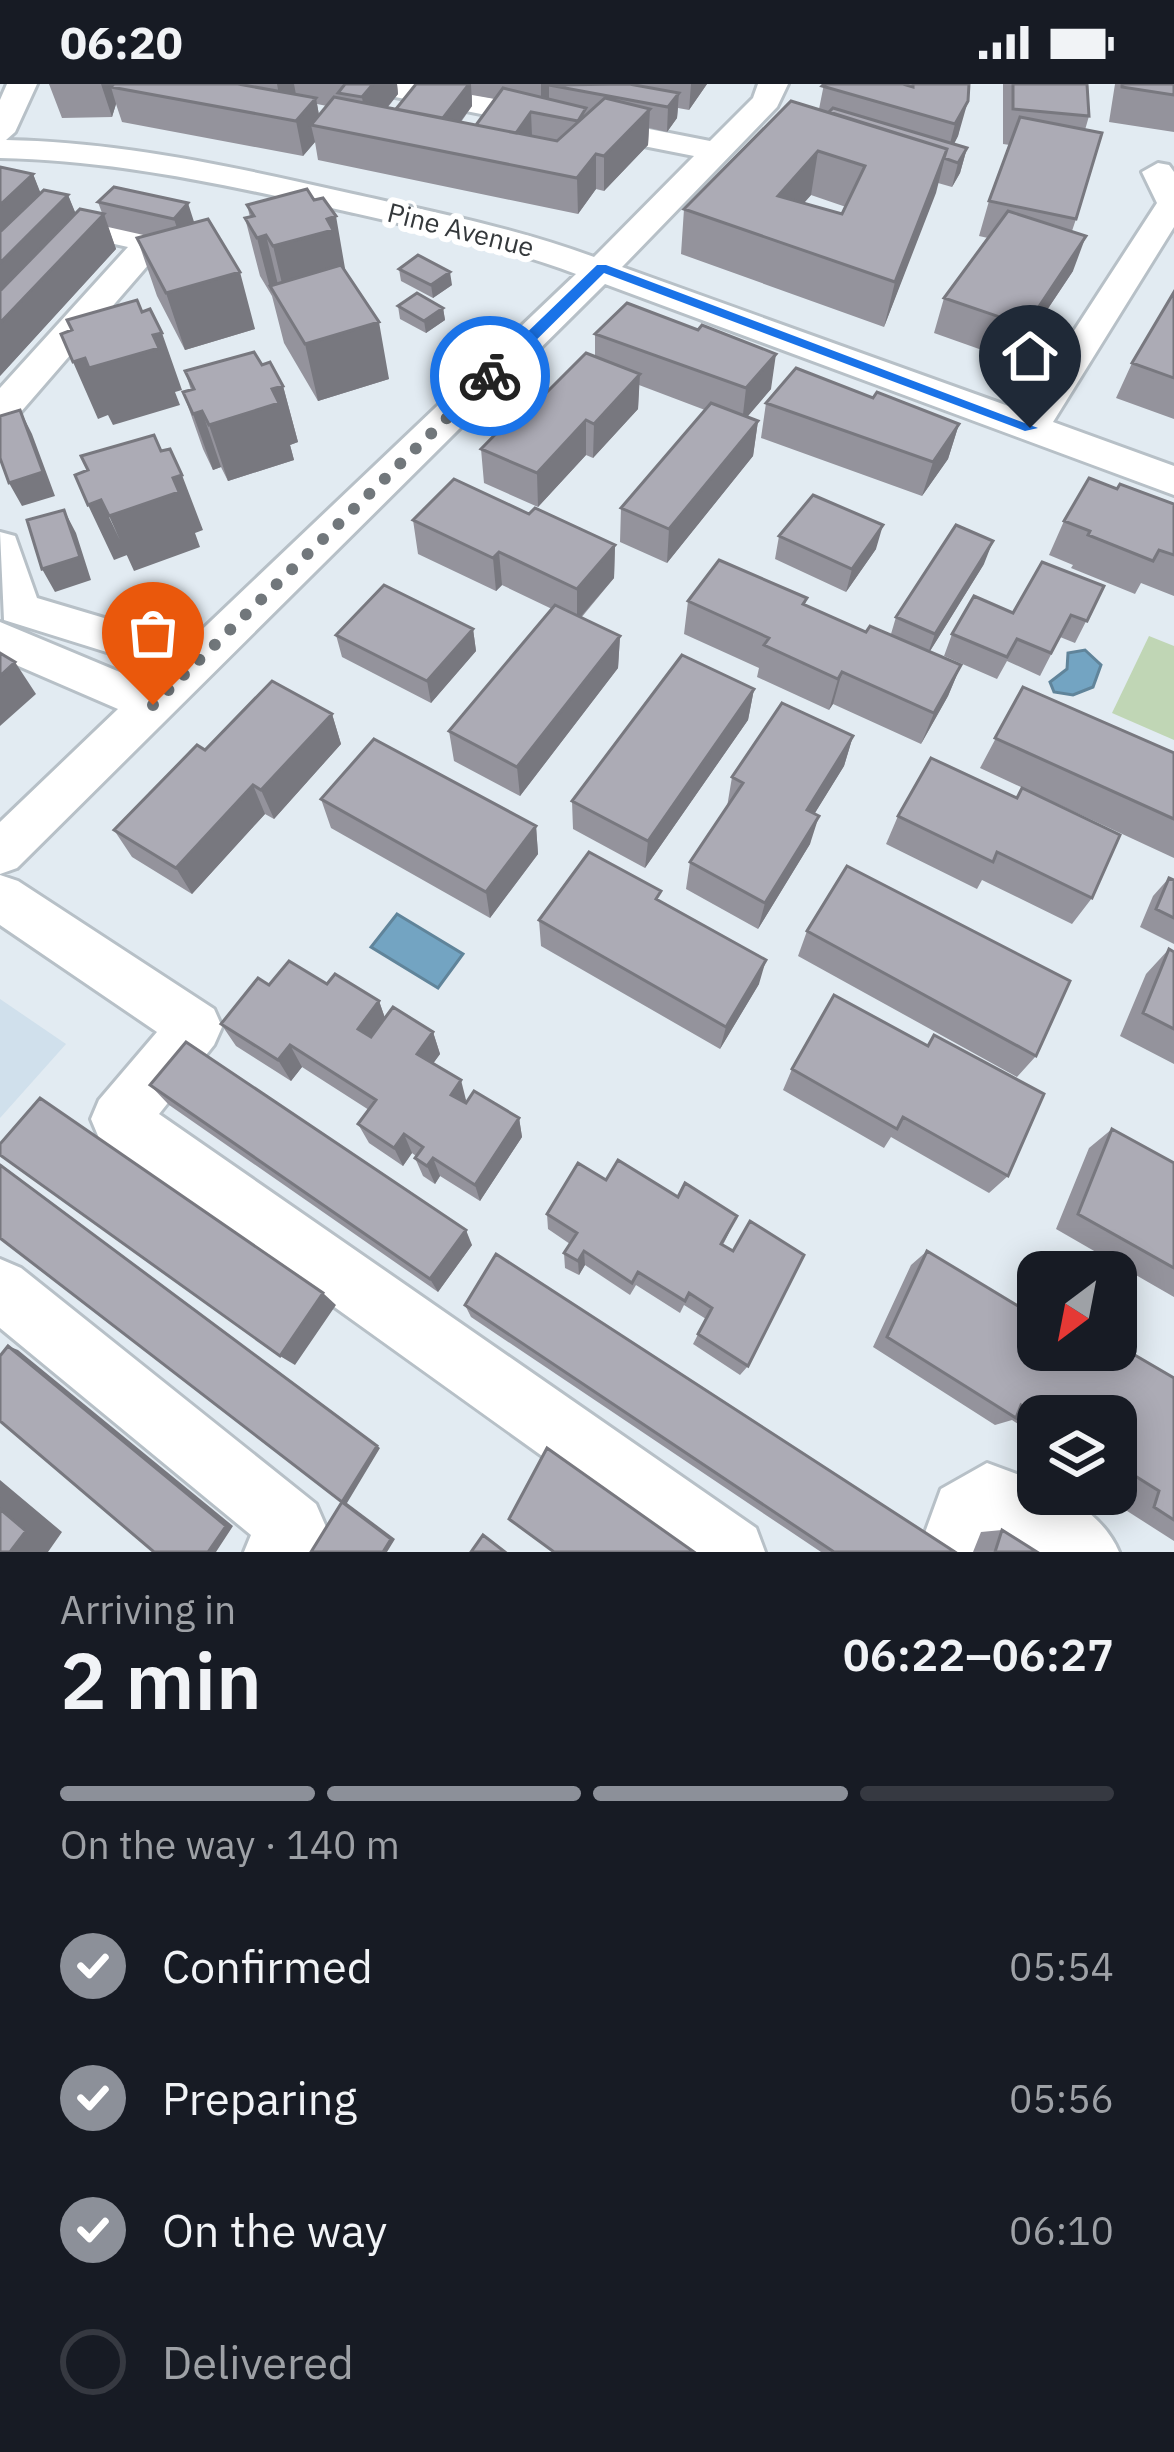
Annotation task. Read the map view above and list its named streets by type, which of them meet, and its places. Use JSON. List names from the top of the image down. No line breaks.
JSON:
{"streets":{"street":["Pine Avenue"]},"north":"bottom left","page":{"status":"06:20","heading":["2 min","Arriving in","06:22–06:27"],"bar":"On the way · 140 m","list":[["Confirmed","05:54"],["Preparing","05:56"],["On the way","06:10"],"Delivered"]}}
